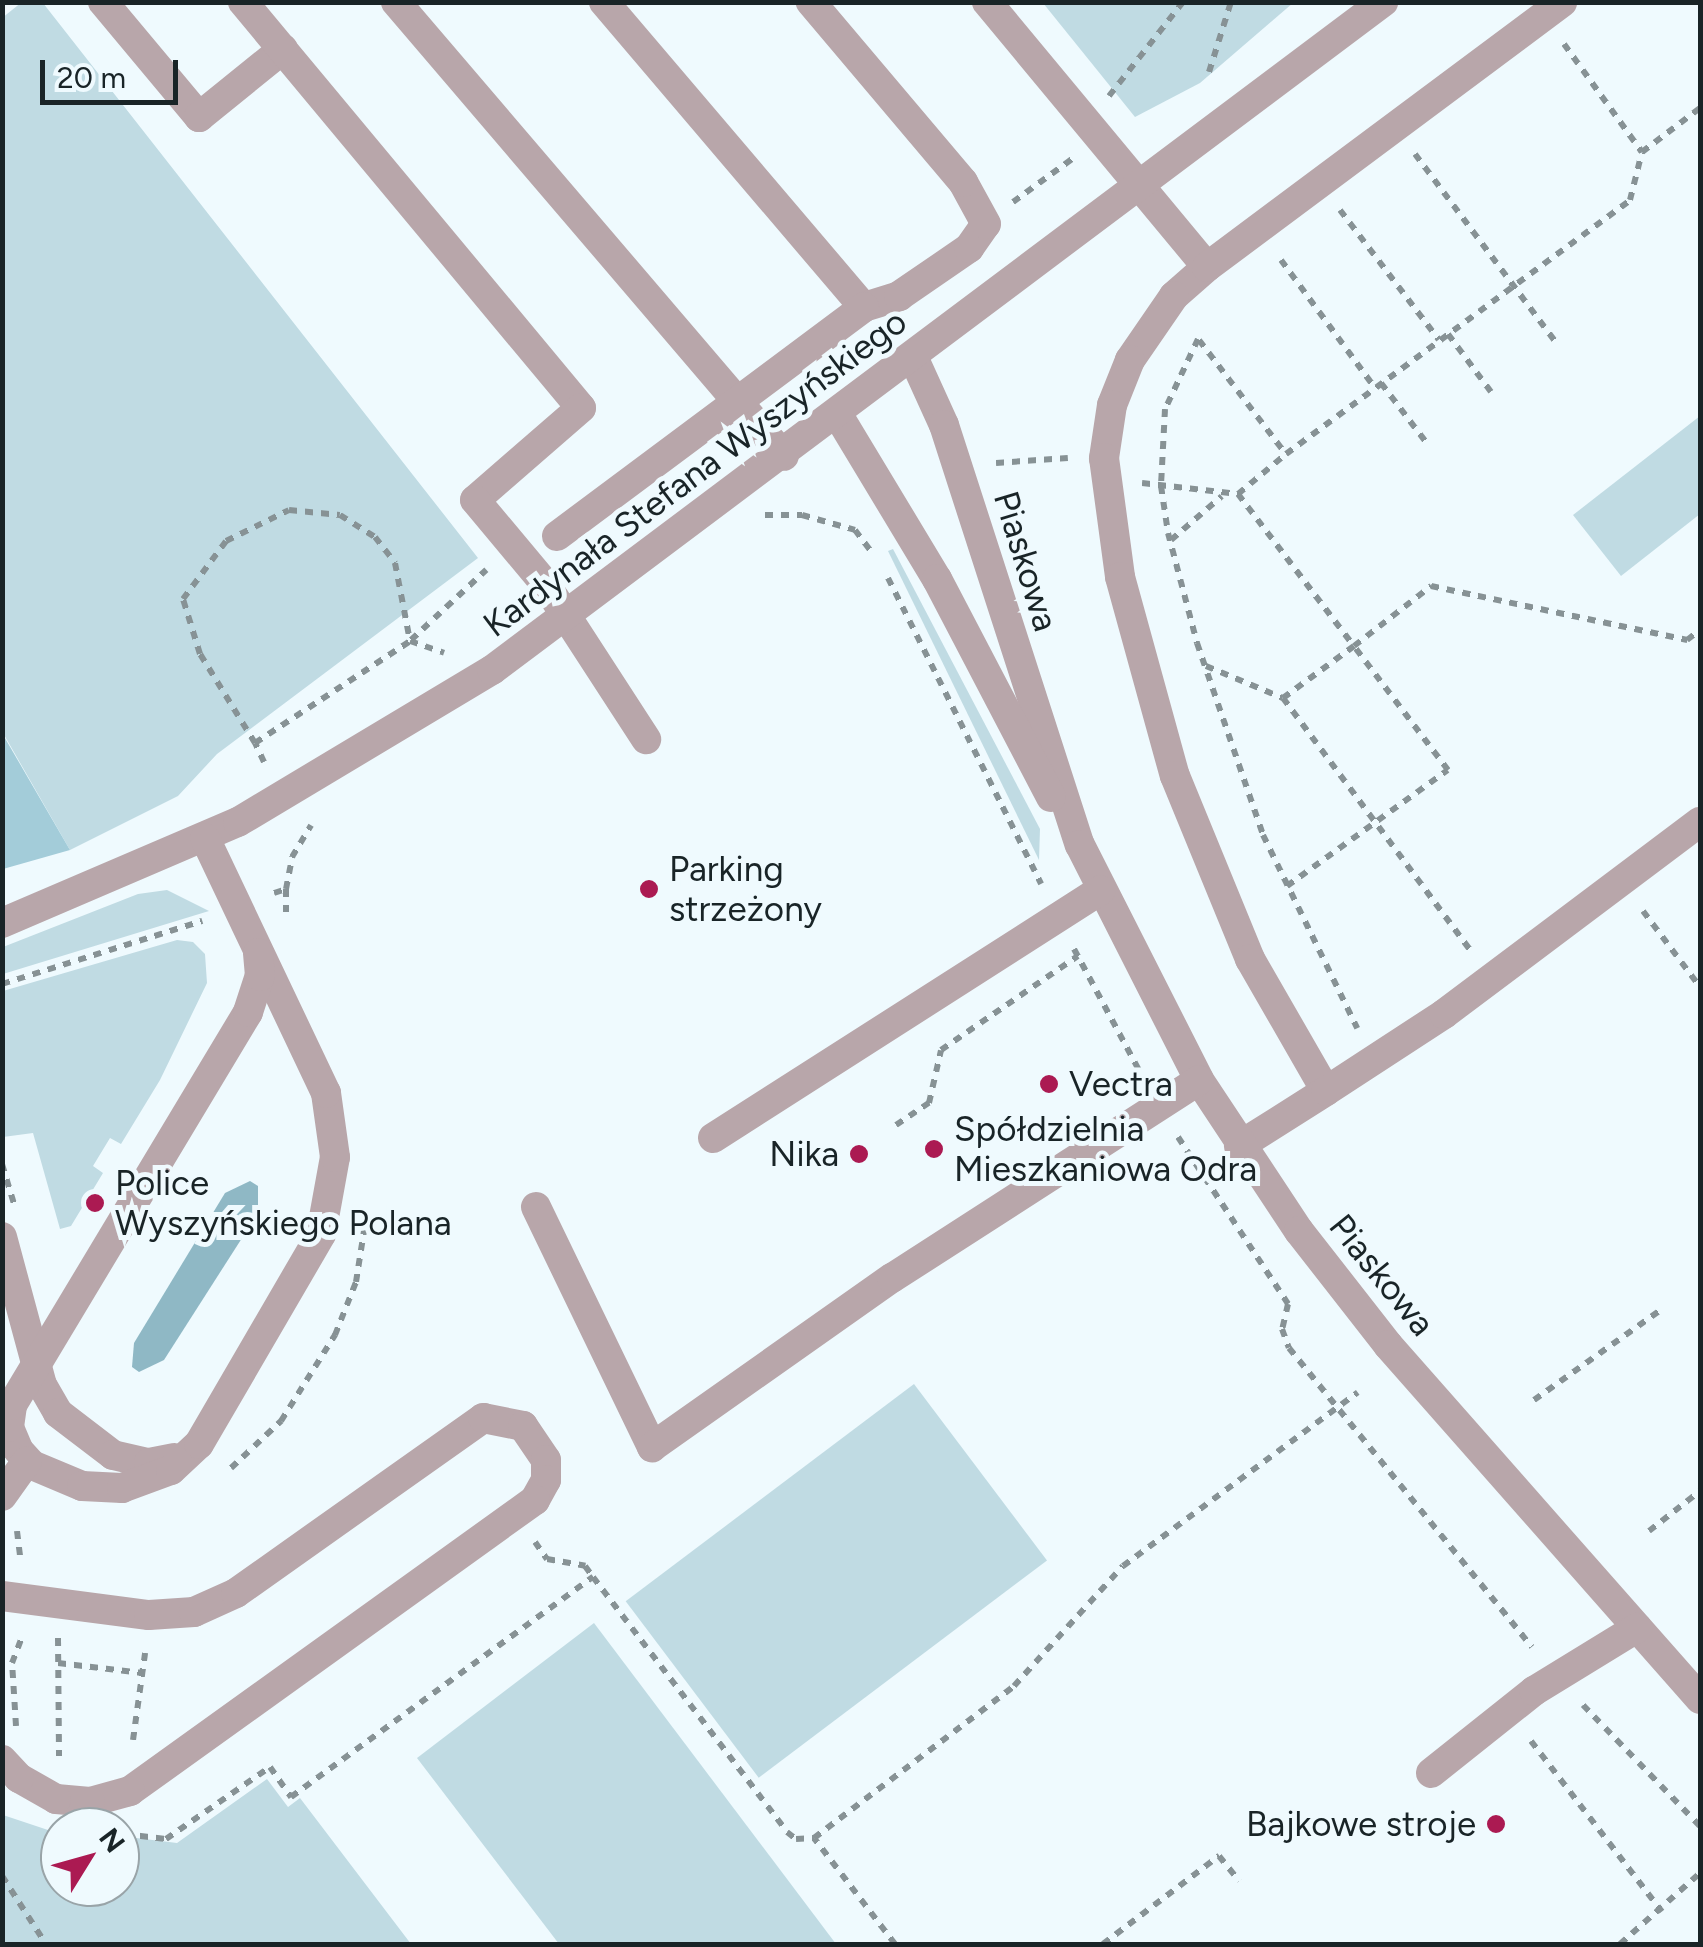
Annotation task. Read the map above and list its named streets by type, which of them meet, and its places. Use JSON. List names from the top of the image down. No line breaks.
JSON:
{"streets":{"street":["Kardynała Stefana Wyszyńskiego","Piaskowa"]},"crossings":[["Kardynała Stefana Wyszyńskiego","Piaskowa"]],"places":["Parking strzeżony","Vectra","Spółdzielnia Mieszkaniowa Odra","Nika","Police Wyszyńskiego Polana","Bajkowe stroje"],"scale_bar":"20 m","north":"top right"}
